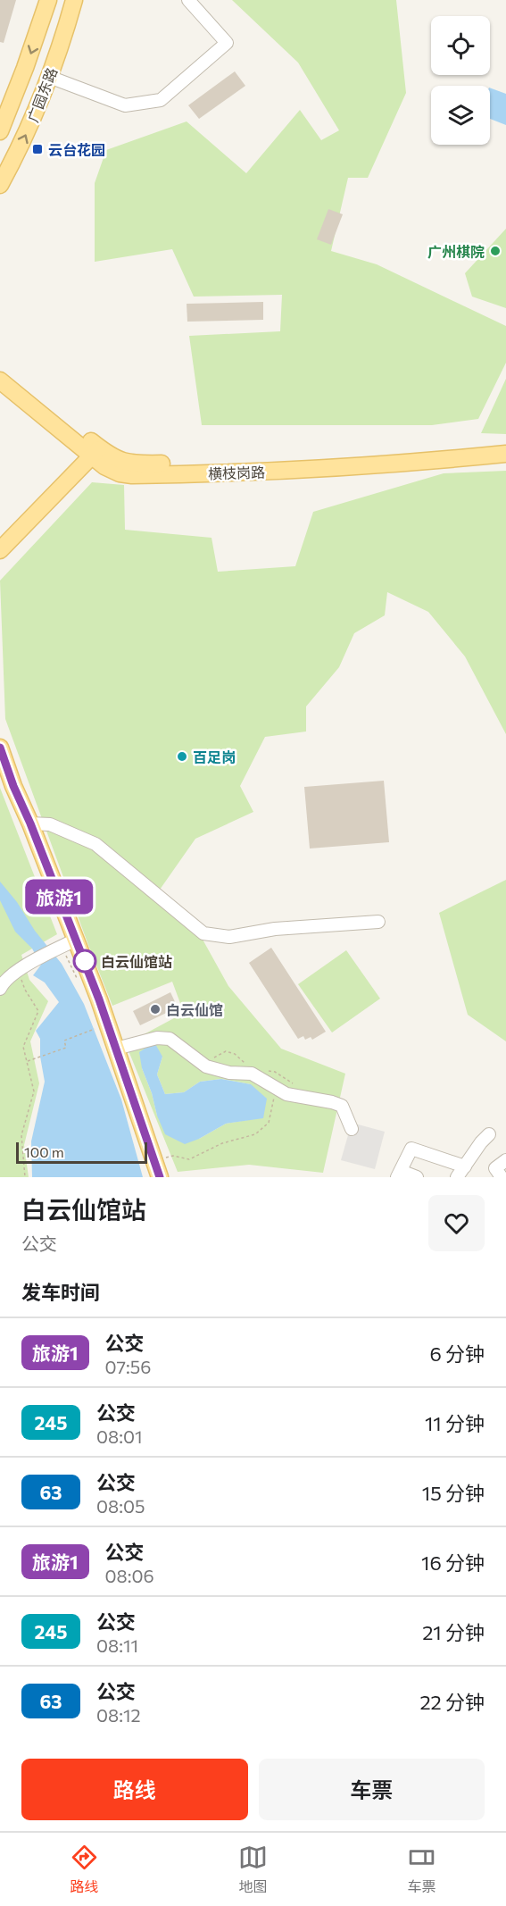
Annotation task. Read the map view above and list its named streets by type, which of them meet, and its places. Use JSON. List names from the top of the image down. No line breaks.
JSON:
{"streets":{"main road":["广园东路","横枝岗路"]},"places":{"transit":["云台花园"],"other":["广州棋院","百足岗","白云仙馆站","白云仙馆"]},"lines":["bus line 旅游1"],"scale_bar":"100 m","page":{"on_map":"旅游1","scale":"100 m","heading":[["白云仙馆站","公交"],"发车时间"],"list":[{"mark":"旅游1","name":"公交","note":"07:56","value":"6 分钟"},{"mark":"245","name":"公交","note":"08:01","value":"11 分钟"},{"mark":"63","name":"公交","note":"08:05","value":"15 分钟"},{"mark":"旅游1","name":"公交","note":"08:06","value":"16 分钟"},{"mark":"245","name":"公交","note":"08:11","value":"21 分钟"},{"mark":"63","name":"公交","note":"08:12","value":"22 分钟"}],"buttons":["路线","车票"],"tabs":["路线","地图","车票"]}}
